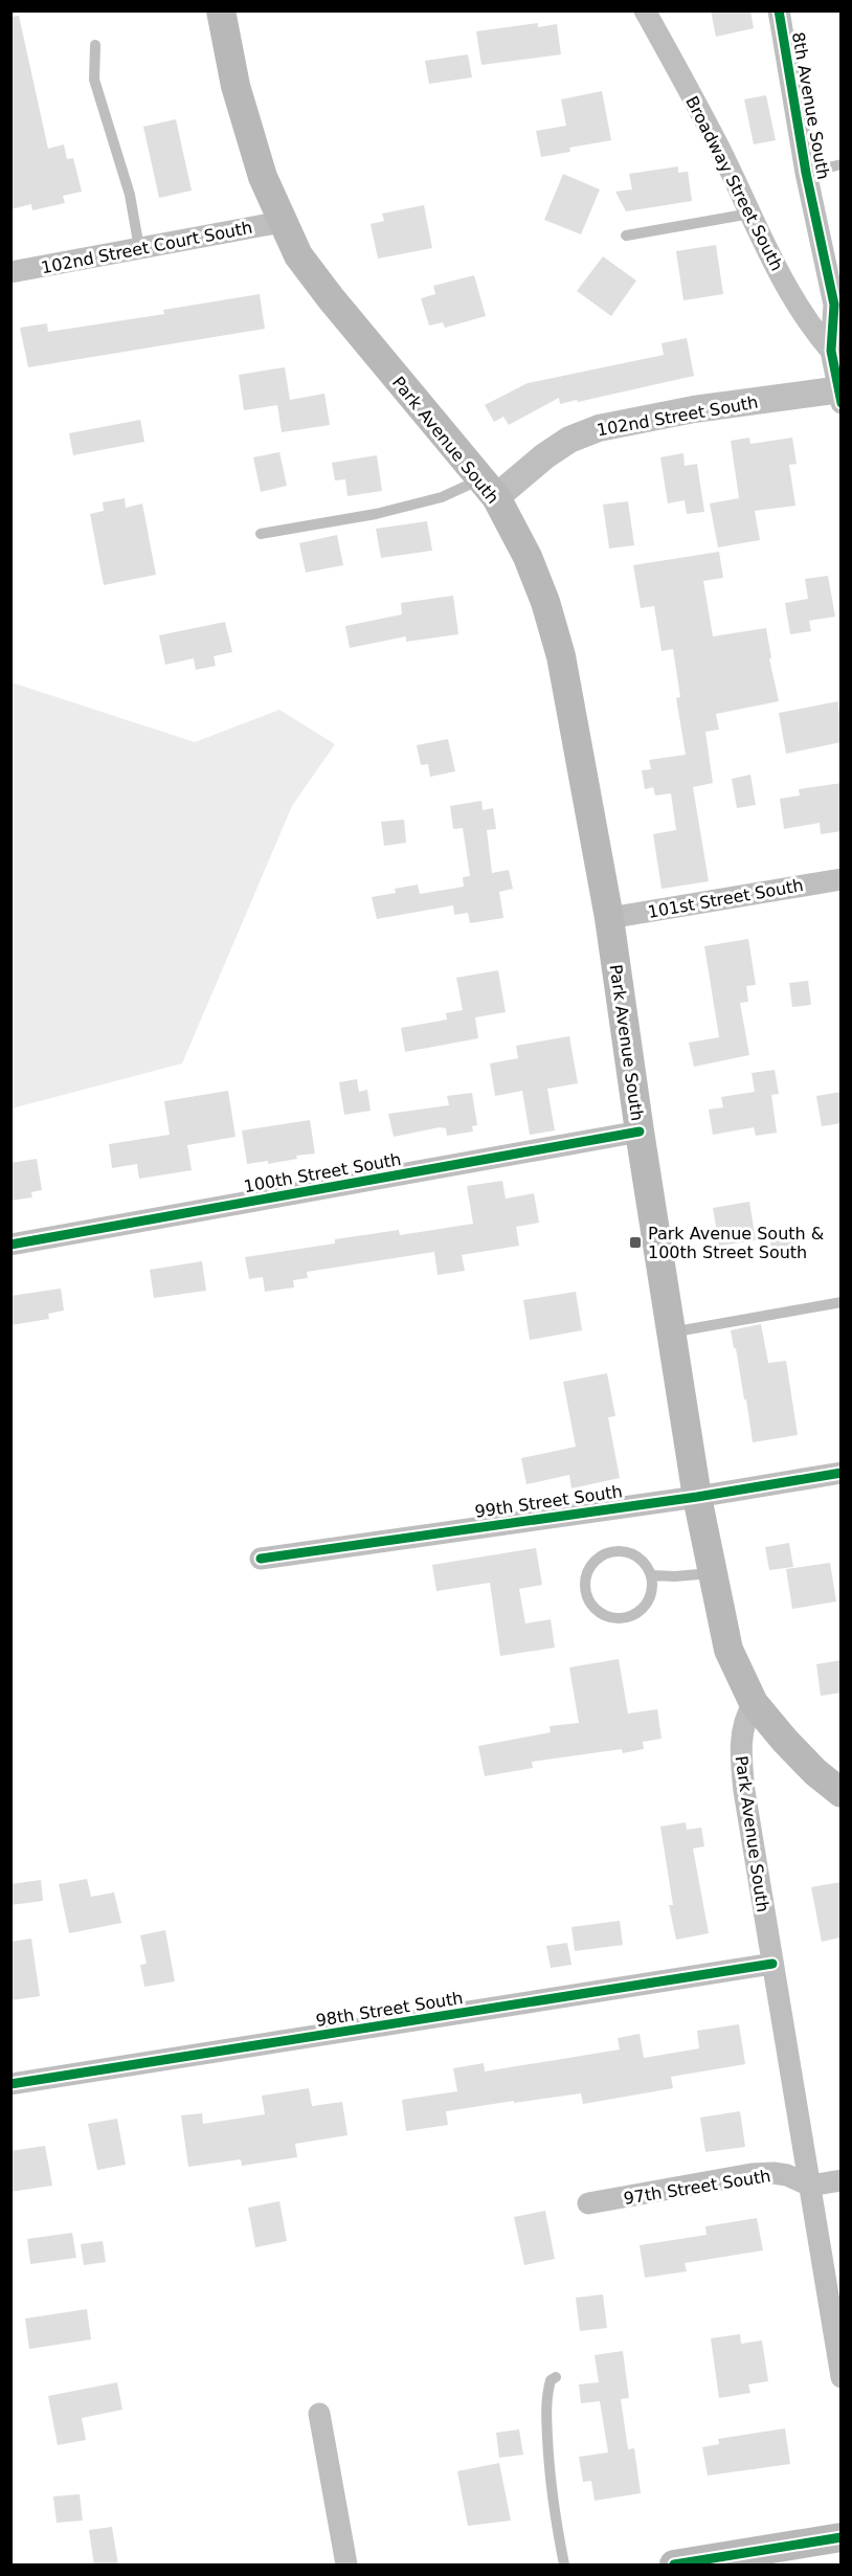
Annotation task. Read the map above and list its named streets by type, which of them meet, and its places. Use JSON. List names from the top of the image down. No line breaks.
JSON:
{"streets":{"main road":["Park Avenue South"],"street":["8th Avenue South","Broadway Street South","102nd Street Court South","102nd Street South","101st Street South","100th Street South","99th Street South","98th Street South","97th Street South"]},"crossings":[["8th Avenue South","Broadway Street South"],["8th Avenue South","102nd Street South"],["102nd Street Court South","Park Avenue South"],["102nd Street South","Park Avenue South"],["Park Avenue South","101st Street South"],["Park Avenue South","100th Street South"],["Park Avenue South","99th Street South"],["Park Avenue South","98th Street South"],["Park Avenue South","97th Street South"]],"places":{"transit":["Park Avenue South & 100th Street South"]}}
